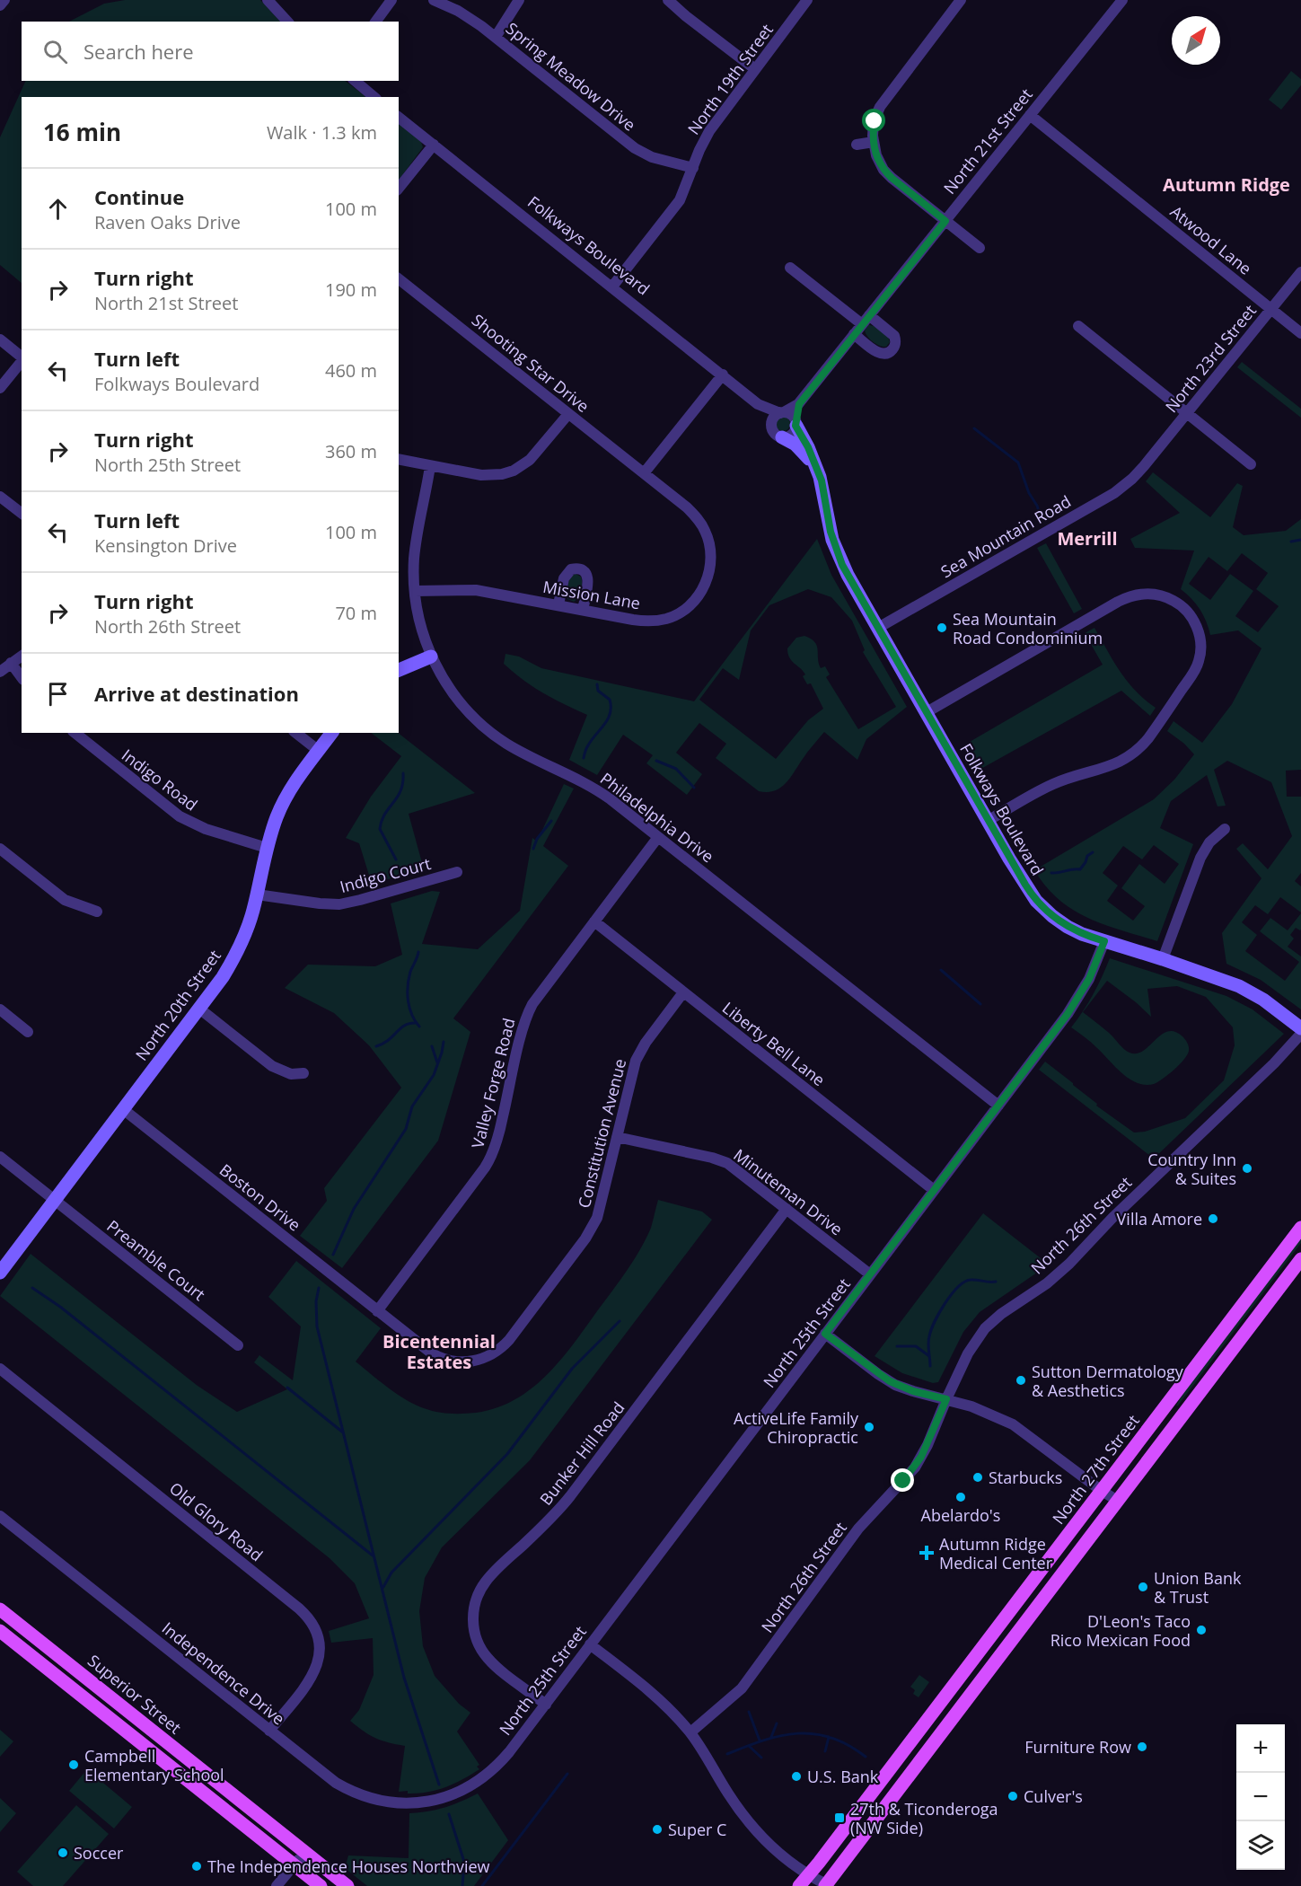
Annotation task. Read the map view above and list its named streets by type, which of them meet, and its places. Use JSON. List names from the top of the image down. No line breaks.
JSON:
{"streets":{"main road":["North 27th Street","Superior Street"],"street":["Spring Meadow Drive","North 19th Street","North 21st Street","Atwood Lane","Folkways Boulevard","North 23rd Street","Shooting Star Drive","Sea Mountain Road","Mission Lane","Indigo Road","Philadelphia Drive","Indigo Court","North 20th Street","Liberty Bell Lane","Valley Forge Road","Constitution Avenue","Minuteman Drive","Boston Drive","North 26th Street","Preamble Court","North 25th Street","Bunker Hill Road","Old Glory Road","Independence Drive"]},"crossings":[["Spring Meadow Drive","North 19th Street"],["North 19th Street","Folkways Boulevard"],["North 21st Street","Atwood Lane"],["North 21st Street","Folkways Boulevard"],["Atwood Lane","North 23rd Street"],["Folkways Boulevard","Sea Mountain Road"],["Folkways Boulevard","North 25th Street"],["North 23rd Street","Sea Mountain Road"],["Shooting Star Drive","Mission Lane"],["Mission Lane","Philadelphia Drive"],["Indigo Road","North 20th Street"],["Philadelphia Drive","Valley Forge Road"],["Philadelphia Drive","North 25th Street"],["Indigo Court","North 20th Street"],["North 20th Street","Boston Drive"],["North 20th Street","Preamble Court"],["Liberty Bell Lane","Valley Forge Road"],["Liberty Bell Lane","Constitution Avenue"],["Liberty Bell Lane","North 25th Street"],["Valley Forge Road","Constitution Avenue"],["Valley Forge Road","Boston Drive"],["Constitution Avenue","Minuteman Drive"],["Constitution Avenue","Boston Drive"],["Minuteman Drive","North 25th Street"],["Minuteman Drive","Bunker Hill Road"],["North 25th Street","Bunker Hill Road"],["North 25th Street","Independence Drive"],["Old Glory Road","Independence Drive"]],"districts":["Autumn Ridge","Merrill","Bicentennial Estates"],"places":{"other":["Sea Mountain Road Condominium","Country Inn & Suites","Villa Amore","Sutton Dermatology & Aesthetics","ActiveLife Family Chiropractic","Starbucks","Abelardo's","Union Bank & Trust","D'Leon's Taco Rico Mexican Food","Furniture Row","Campbell Elementary School","U.S. Bank","Culver's","Super C","Soccer","The Independence Houses Northview"],"health":["Autumn Ridge Medical Center"],"transit":["27th & Ticonderoga (NW Side)"]},"north":"top right","page":{"search":"Search here","heading":["16 min","Walk · 1.3 km"],"list":[["Continue","Raven Oaks Drive","100 m"],["Turn right","North 21st Street","190 m"],["Turn left","Folkways Boulevard","460 m"],["Turn right","North 25th Street","360 m"],["Turn left","Kensington Drive","100 m"],["Turn right","North 26th Street","70 m"],"Arrive at destination"],"map_buttons":["+","−"]}}
